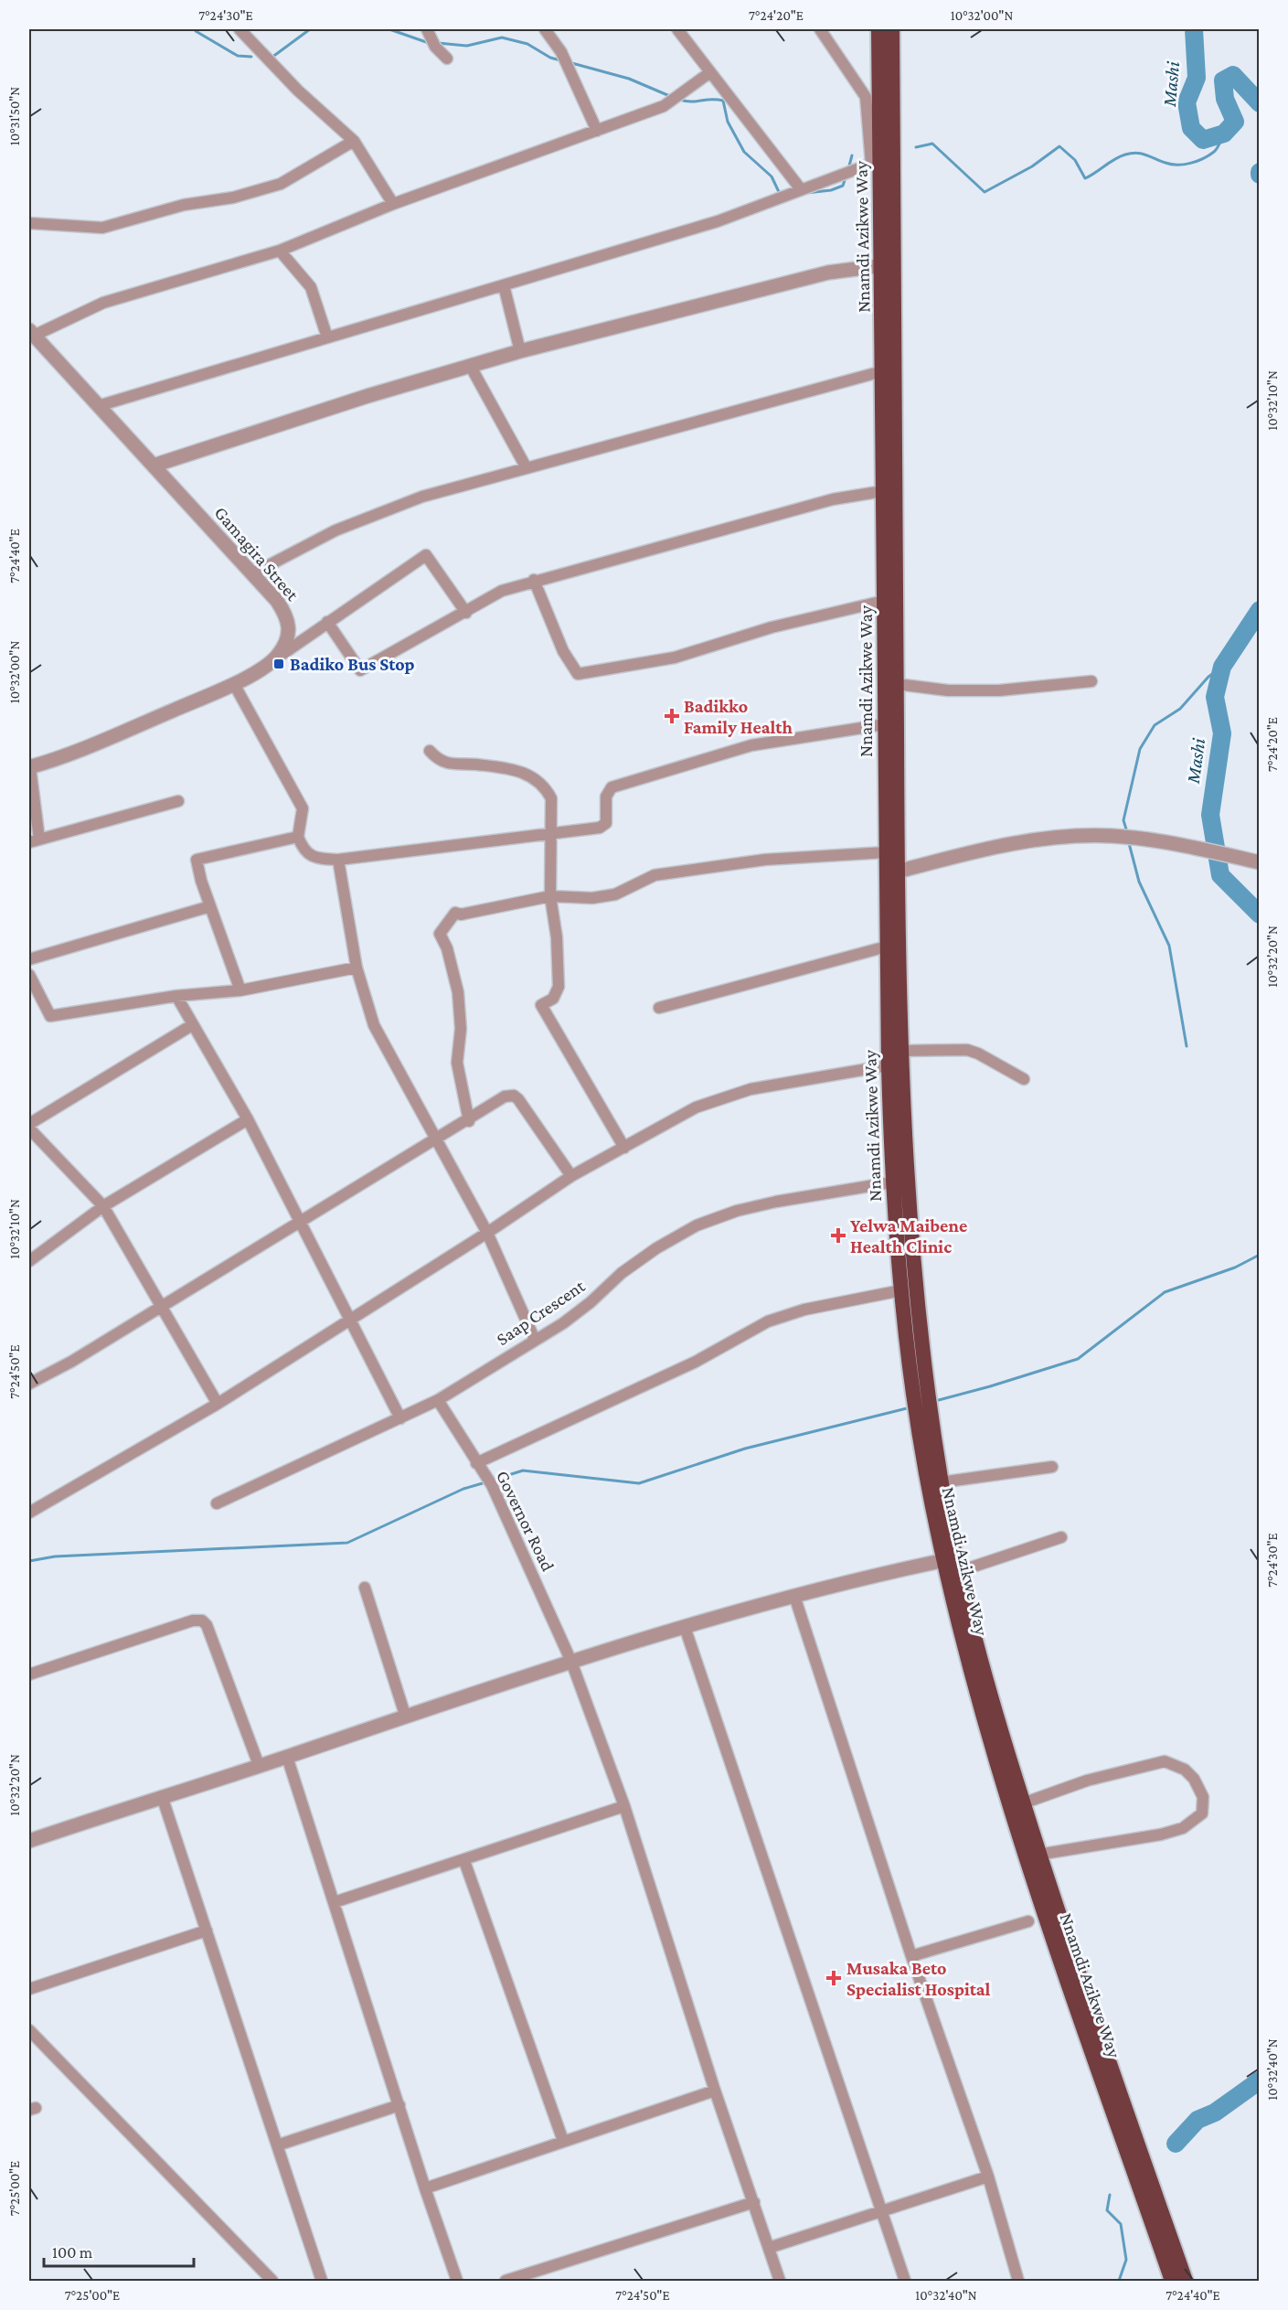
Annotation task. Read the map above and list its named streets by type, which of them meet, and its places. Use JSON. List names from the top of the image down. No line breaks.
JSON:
{"streets":{"highway":["Nnamdi Azikwe Way"],"street":["Gamagira Street","Saap Crescent","Governor Road"]},"crossings":[["Nnamdi Azikwe Way","Saap Crescent"],["Saap Crescent","Governor Road"]],"water":["Mashi"],"places":{"transit":["Badiko Bus Stop"],"health":["Badikko Family Health","Yelwa Maibene Health Clinic","Musaka Beto Specialist Hospital"]},"scale_bar":"100 m","coordinates":["7°24'30\"E","7°24'20\"E","10°32'00\"N","10°31'50\"N","10°32'10\"N","7°24'40\"E","10°32'20\"N","7°24'50\"E","10°32'40\"N","7°25'00\"E"]}
